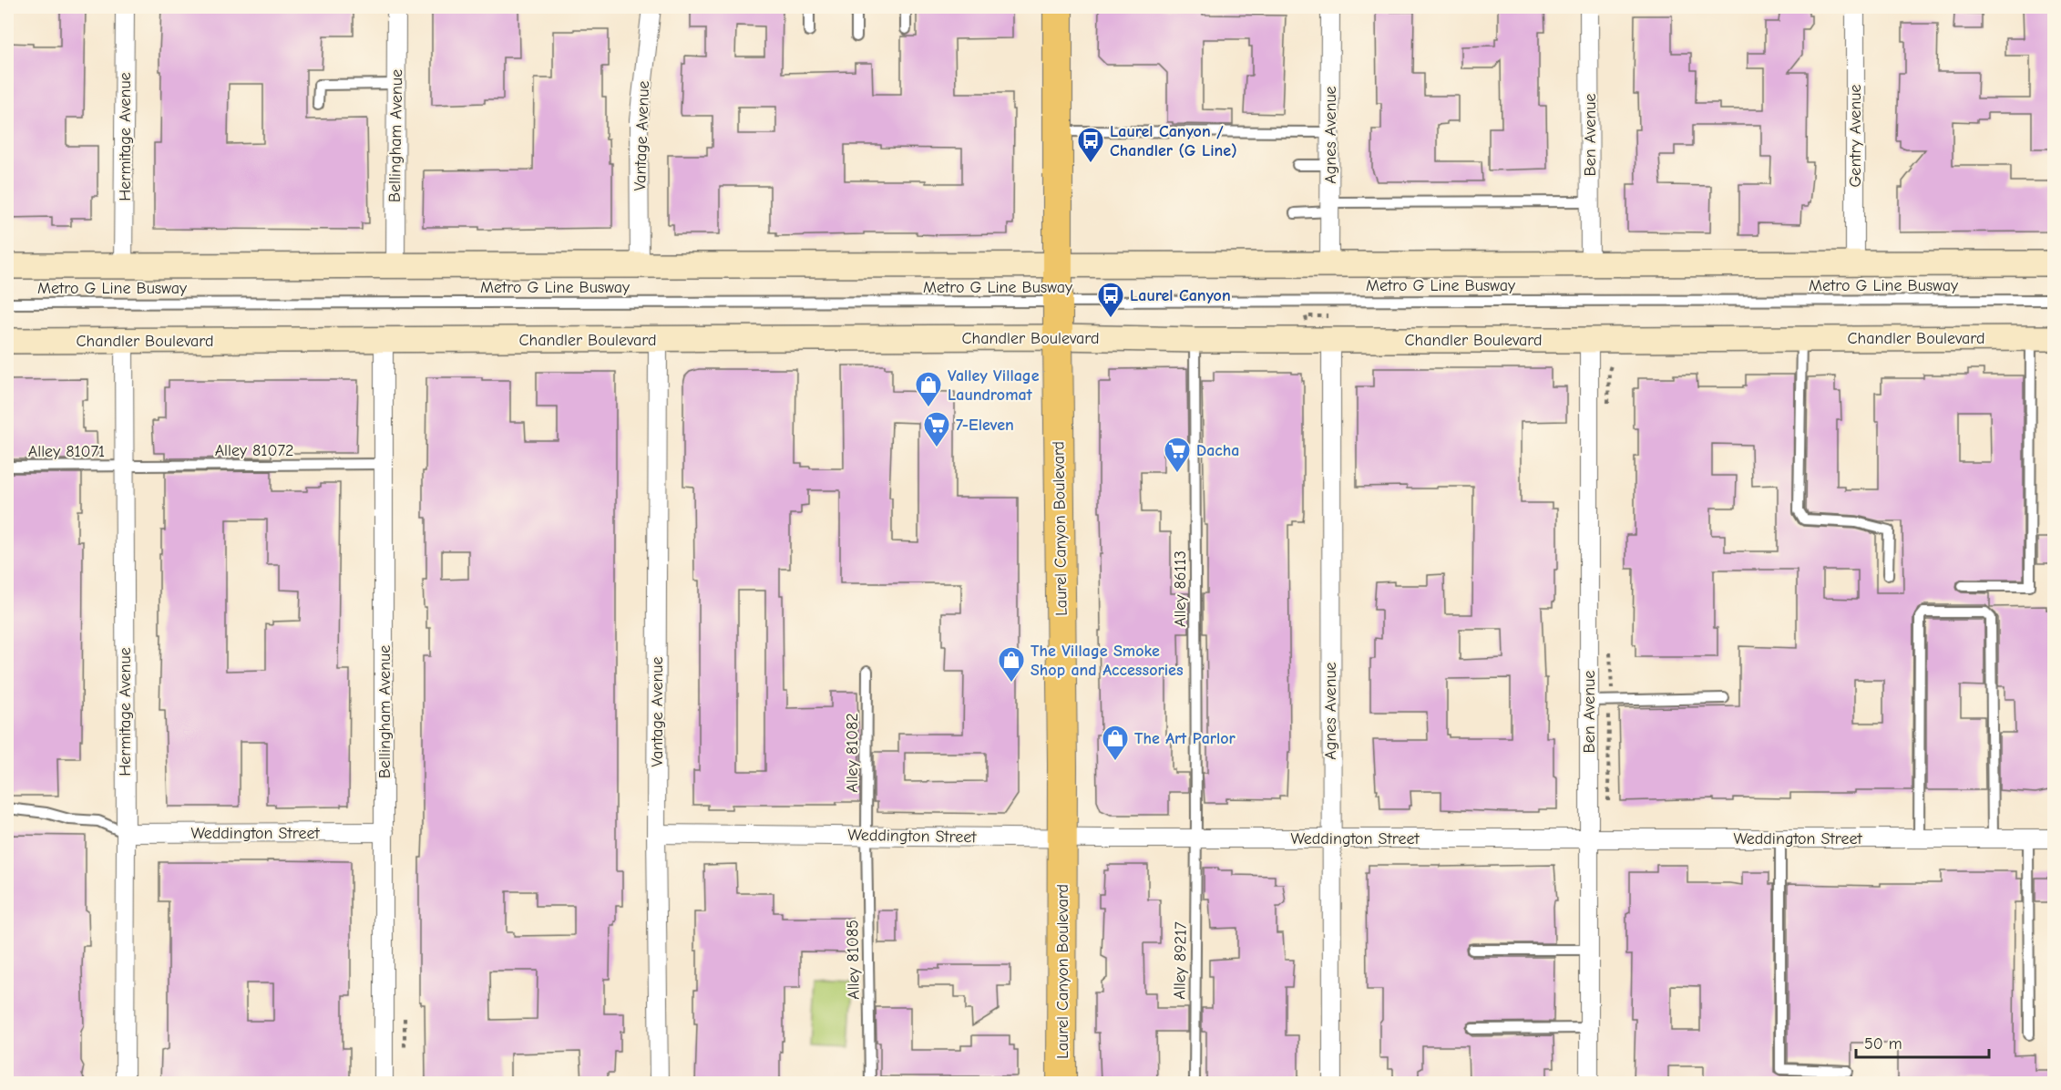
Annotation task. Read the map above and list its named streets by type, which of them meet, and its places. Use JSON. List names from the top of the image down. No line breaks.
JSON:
{"streets":{"main road":["Laurel Canyon Boulevard"],"street":["Agnes Avenue","Ben Avenue","Bellingham Avenue","Vantage Avenue","Gentry Avenue","Hermitage Avenue","Chandler Boulevard","Weddington Street"],"lane":["Metro G Line Busway","Alley 81072","Alley 81071","Alley 86113","Alley 81082","Alley 81085","Alley 89217"]},"crossings":[["Agnes Avenue","Chandler Boulevard"],["Agnes Avenue","Weddington Street"],["Ben Avenue","Chandler Boulevard"],["Ben Avenue","Weddington Street"],["Bellingham Avenue","Chandler Boulevard"],["Bellingham Avenue","Alley 81072"],["Bellingham Avenue","Weddington Street"],["Vantage Avenue","Chandler Boulevard"],["Vantage Avenue","Weddington Street"],["Hermitage Avenue","Chandler Boulevard"],["Hermitage Avenue","Alley 81072"],["Hermitage Avenue","Alley 81071"],["Hermitage Avenue","Weddington Street"],["Metro G Line Busway","Laurel Canyon Boulevard"],["Chandler Boulevard","Laurel Canyon Boulevard"],["Chandler Boulevard","Alley 86113"],["Alley 81072","Alley 81071"],["Laurel Canyon Boulevard","Weddington Street"],["Alley 86113","Weddington Street"],["Alley 86113","Alley 89217"],["Alley 81082","Weddington Street"],["Alley 81082","Alley 81085"],["Weddington Street","Alley 81085"],["Weddington Street","Alley 89217"]],"places":{"bus stop":["Laurel Canyon / Chandler (G Line)","Laurel Canyon"],"shop":["Valley Village Laundromat","The Village Smoke Shop and Accessories","The Art Parlor"],"supermarket":["7-Eleven","Dacha"]},"scale_bar":"50 m"}
